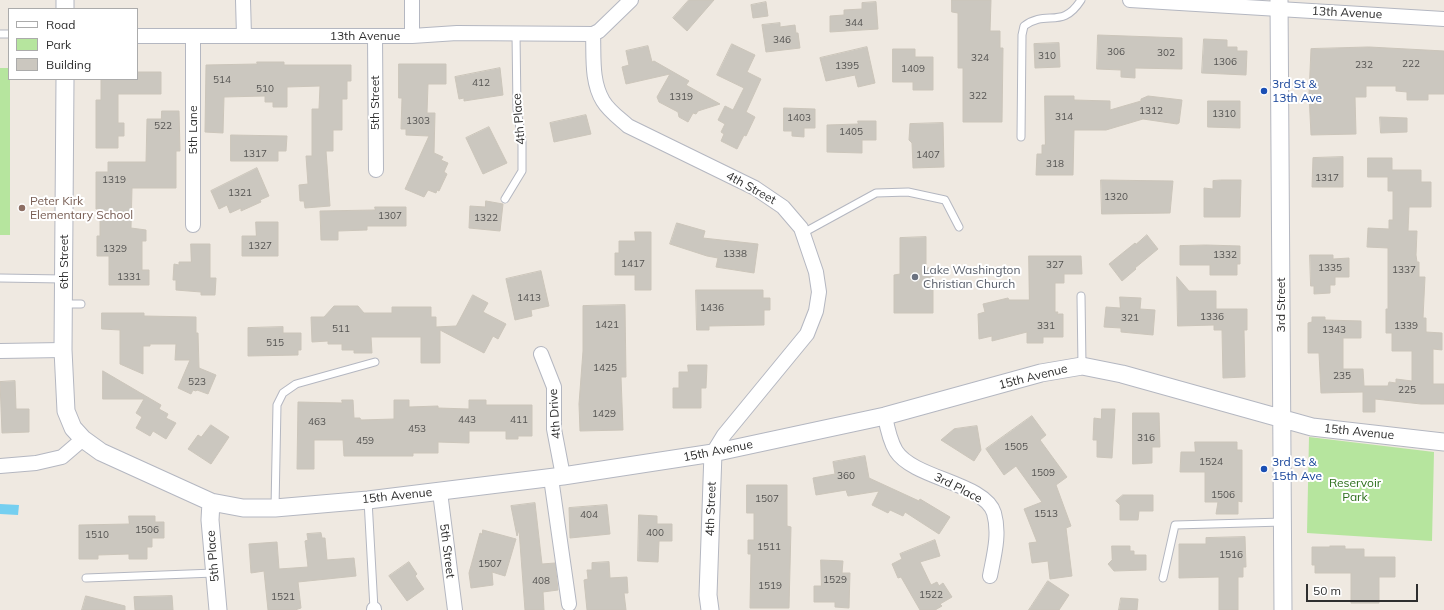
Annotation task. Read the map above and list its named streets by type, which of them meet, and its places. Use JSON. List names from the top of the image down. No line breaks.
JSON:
{"streets":{"street":["13th Avenue","5th Street","5th Lane","4th Street","6th Street","3rd Street","15th Avenue","4th Drive","3rd Place","5th Place"],"lane":["4th Place"]},"crossings":[["13th Avenue","5th Street"],["13th Avenue","4th Place"],["13th Avenue","5th Lane"],["13th Avenue","4th Street"],["13th Avenue","3rd Street"],["5th Street","15th Avenue"],["4th Street","15th Avenue"],["6th Street","15th Avenue"],["3rd Street","15th Avenue"],["15th Avenue","4th Drive"],["15th Avenue","3rd Place"],["15th Avenue","5th Place"]],"parks":["Reservoir Park"],"places":["3rd St & 13th Ave","Peter Kirk Elementary School","Lake Washington Christian Church","3rd St & 15th Ave"],"house_numbers":["344","346","306","302","310","324","1306","222","232","1395","1409","514","412","510","322","1319","1312","1310","314","1403","1303","522","1405","1317","1407","318","1317","1319","1321","1320","1307","1322","1327","1329","1338","1332","1417","327","1335","1337","1331","1413","1436","1336","321","1421","331","1339","511","1343","515","1425","235","523","225","1429","443","411","463","453","316","459","1505","1524","1509","360","1506","1507","1513","404","1506","400","1510","1511","1516","1507","1529","408","1519","1522","1521"],"legend":["Road","Park","Building"],"scale_bar":"50 m"}
